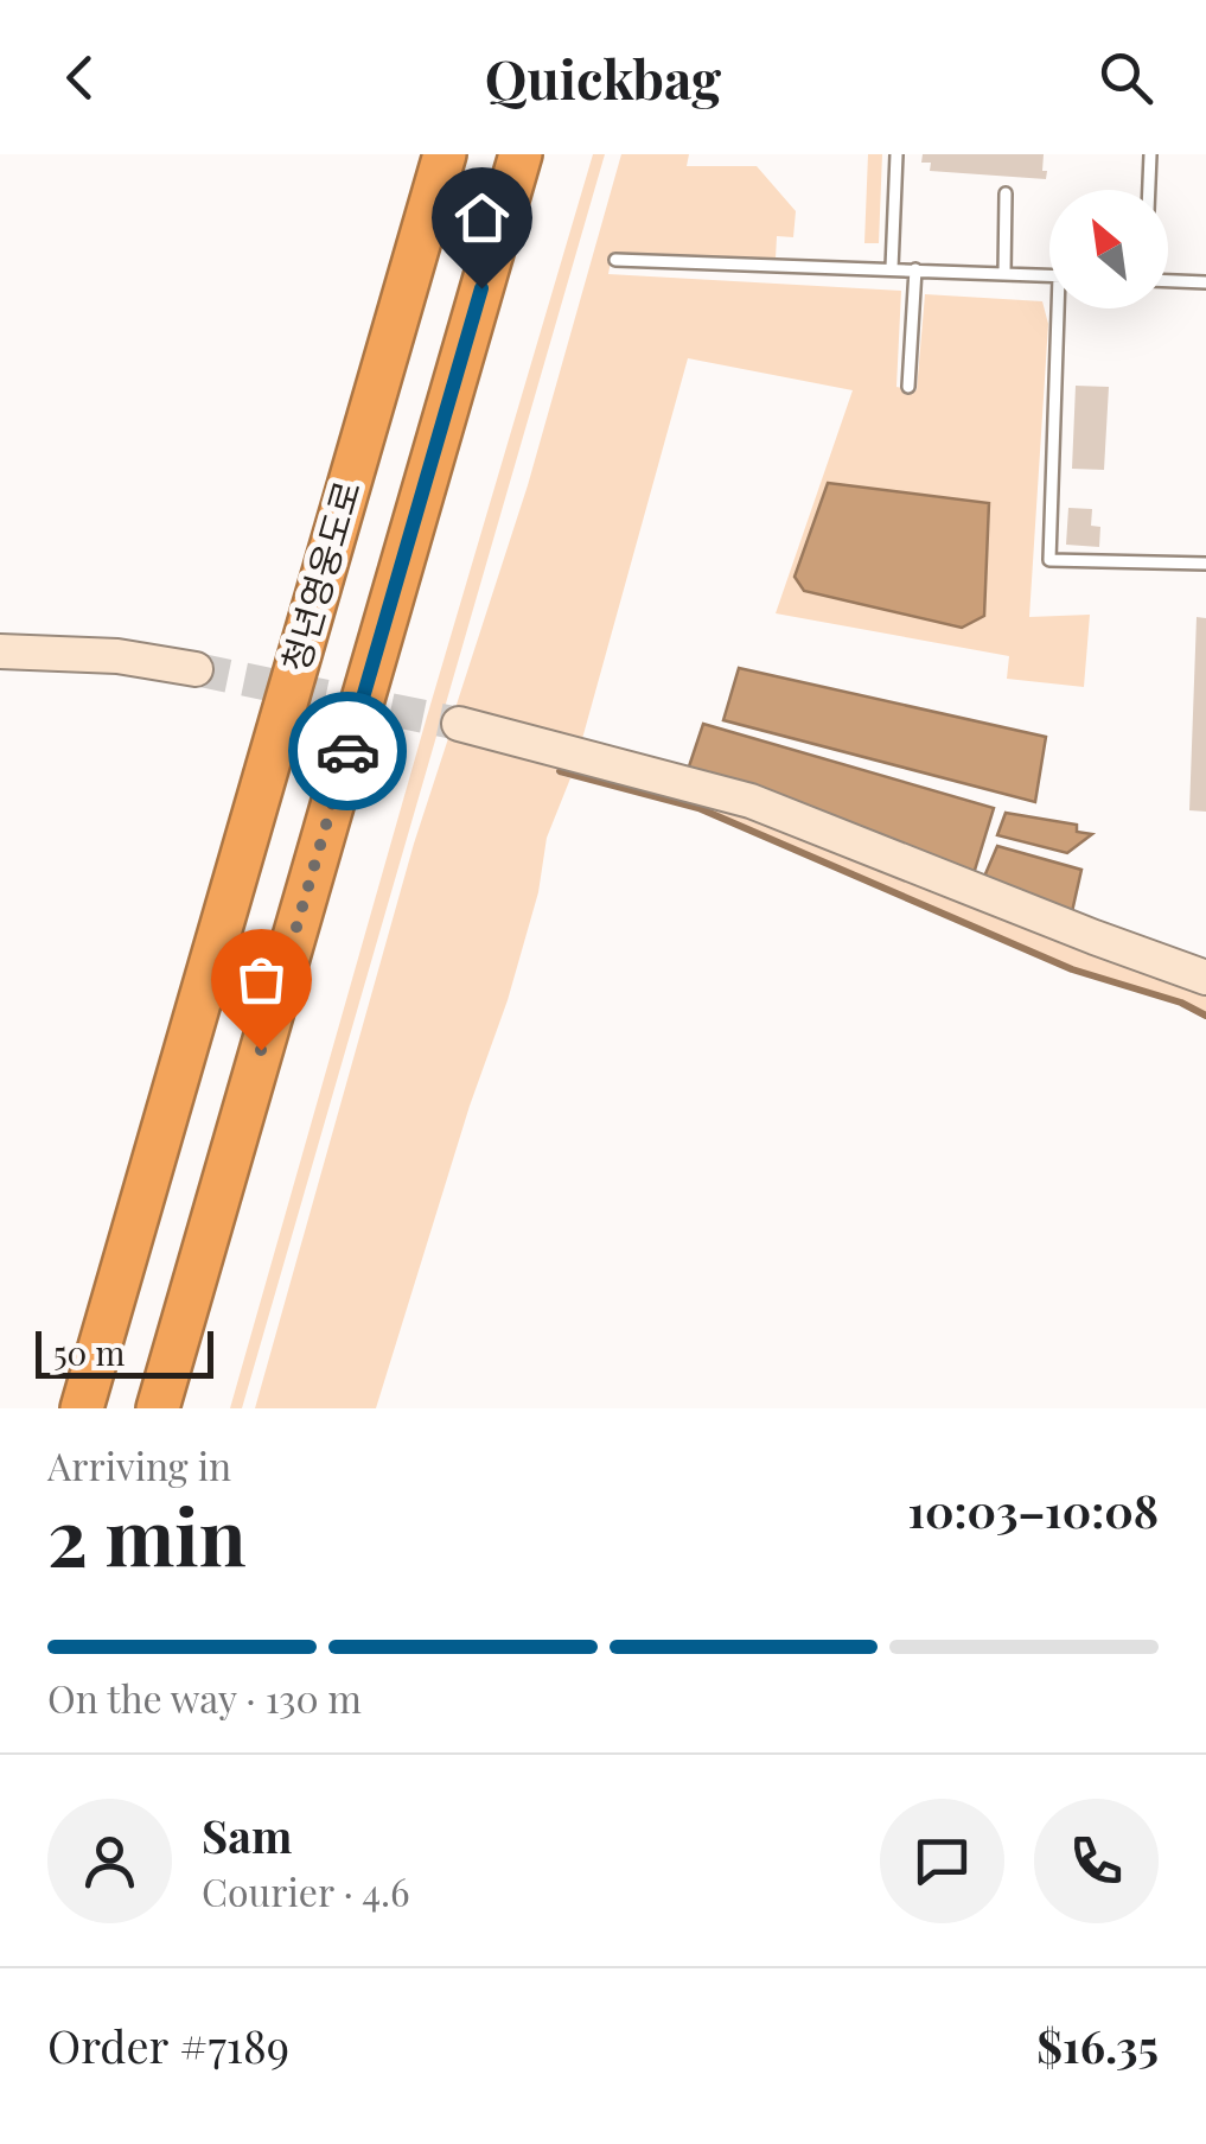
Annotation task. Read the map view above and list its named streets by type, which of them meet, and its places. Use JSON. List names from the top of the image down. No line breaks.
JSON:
{"streets":{"highway":["청년영웅도로"]},"scale_bar":"50 m","north":"top left","page":{"header":"Quickbag","scale":"50 m","heading":["2 min","Arriving in","10:03–10:08"],"panel":["Sam","Courier · 4.6","Order #7189","$16.35"],"bar":"On the way · 130 m"}}
